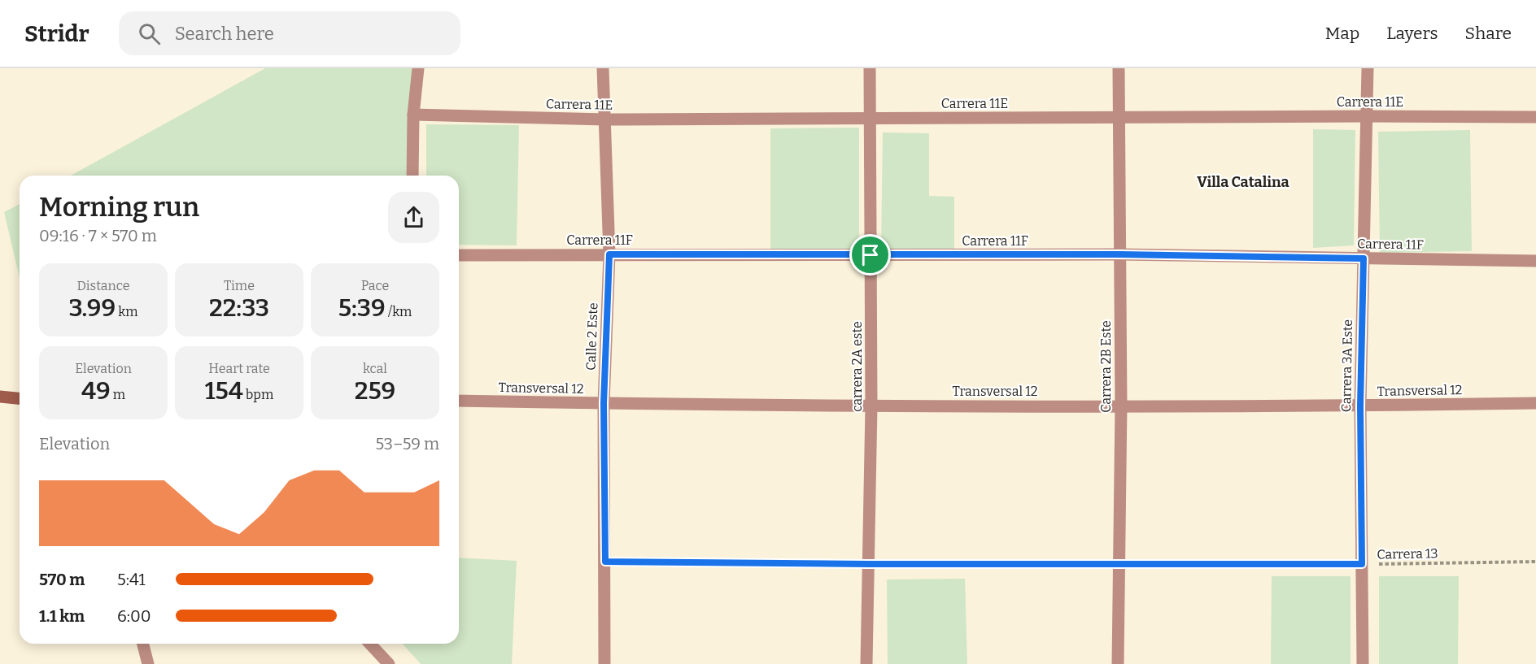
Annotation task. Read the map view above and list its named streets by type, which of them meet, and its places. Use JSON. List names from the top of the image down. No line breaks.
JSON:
{"streets":{"street":["Carrera 11E","Carrera 11F","Calle 2 Este","Carrera 3A Este","carrera 2A este","Carrera 2B Este","Transversal 12"],"path":["Carrera 13"]},"crossings":[["Carrera 11E","Calle 2 Este"],["Carrera 11E","Carrera 3A Este"],["Carrera 11E","carrera 2A este"],["Carrera 11E","Carrera 2B Este"],["Carrera 11F","Calle 2 Este"],["Carrera 11F","Carrera 3A Este"],["Carrera 11F","carrera 2A este"],["Carrera 11F","Carrera 2B Este"],["Calle 2 Este","Transversal 12"],["Calle 2 Este","Carrera 13"],["Carrera 3A Este","Transversal 12"],["Carrera 3A Este","Carrera 13"],["carrera 2A este","Transversal 12"],["carrera 2A este","Carrera 13"],["Carrera 2B Este","Transversal 12"],["Carrera 2B Este","Carrera 13"]],"districts":["Villa Catalina"],"page":{"header":"Stridr","search":"Search here","nav":["Map","Layers","Share"],"heading":["Morning run","09:16 · 7 × 570 m"],"stats":[["Distance","3.99 km"],["Time","22:33"],["Pace","5:39 /km"],["Elevation","49 m"],["Heart rate","154 bpm"],["kcal","259"]],"chart":["Elevation","53–59 m"],"list":[{"name":"570 m","note":"5:41"},{"name":"1.1 km","note":"6:00"}]}}
